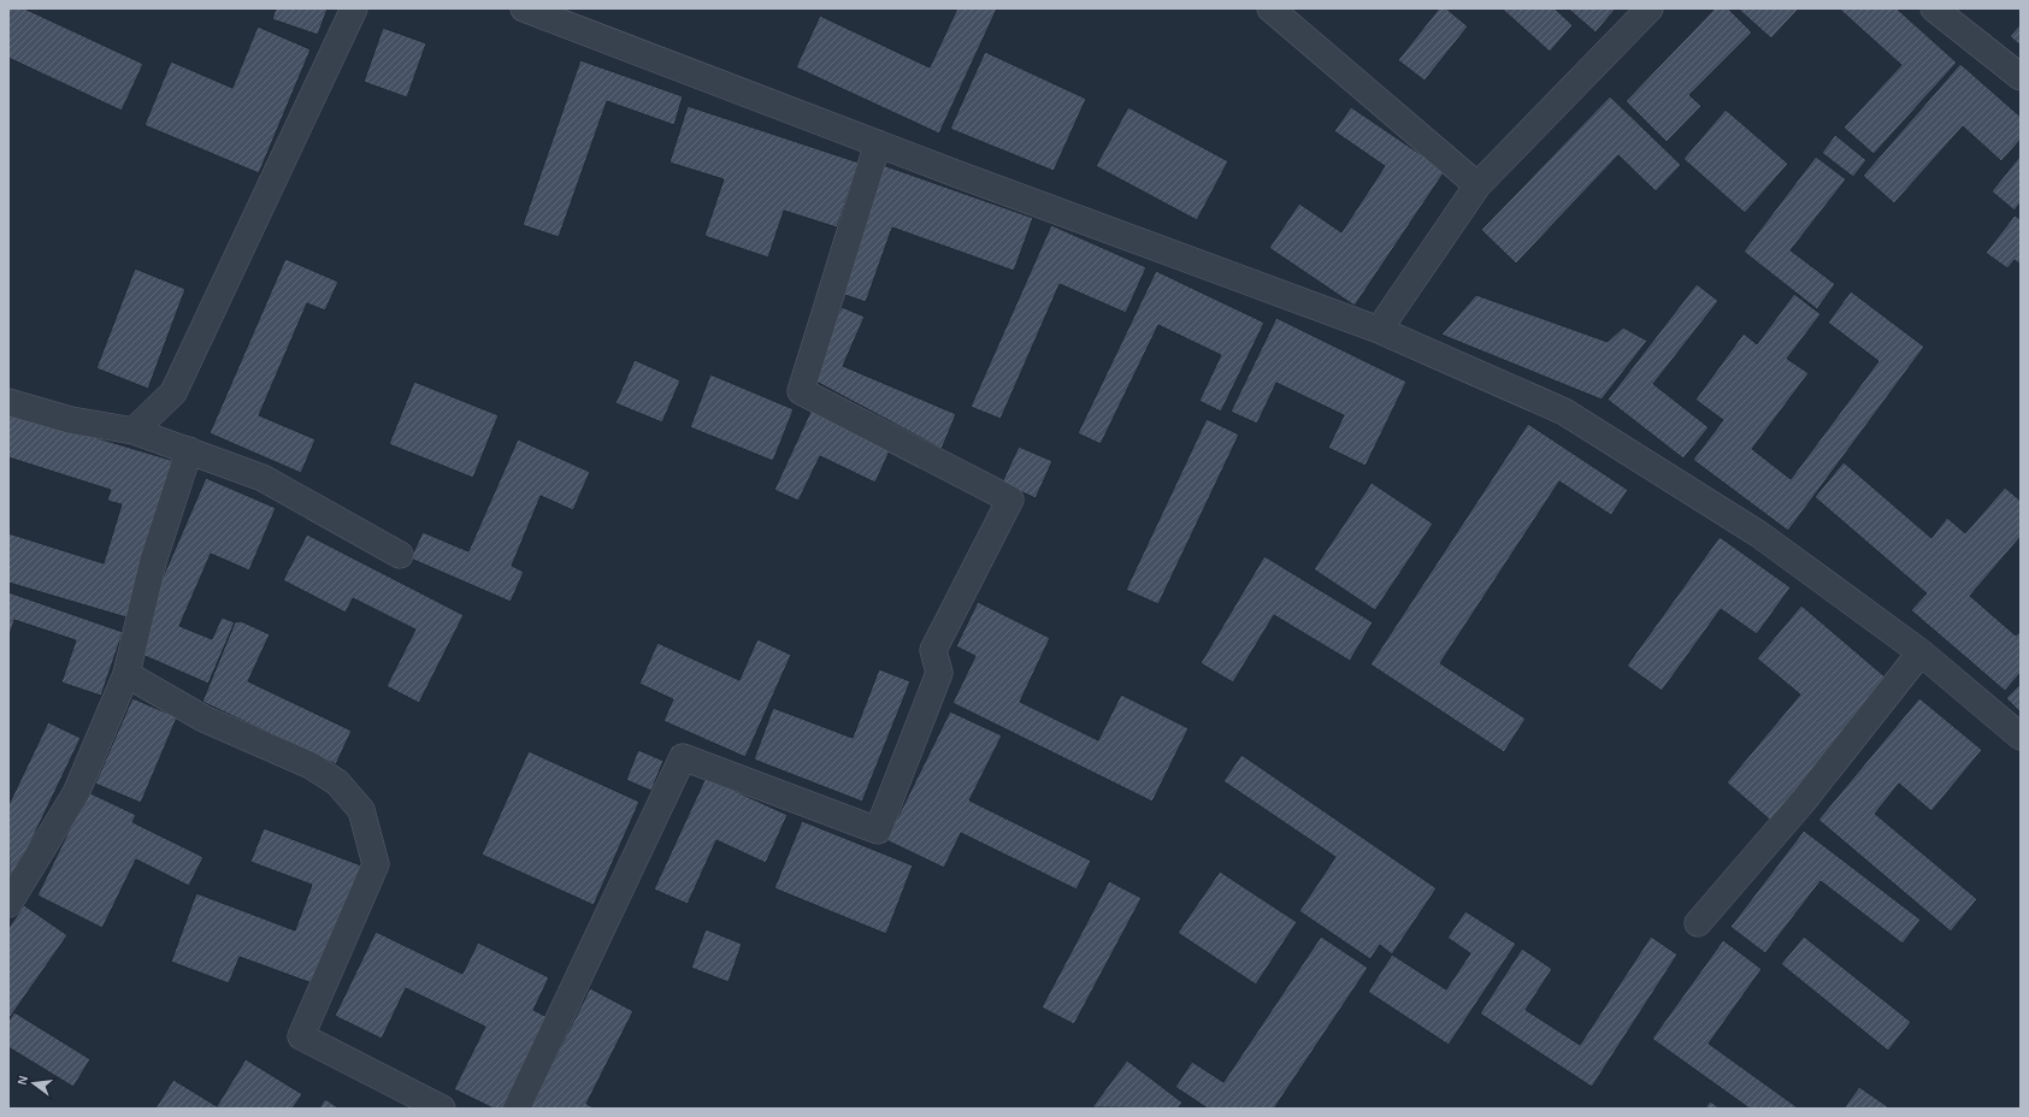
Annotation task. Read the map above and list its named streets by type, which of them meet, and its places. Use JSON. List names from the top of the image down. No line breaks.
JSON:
{"north":"left"}
